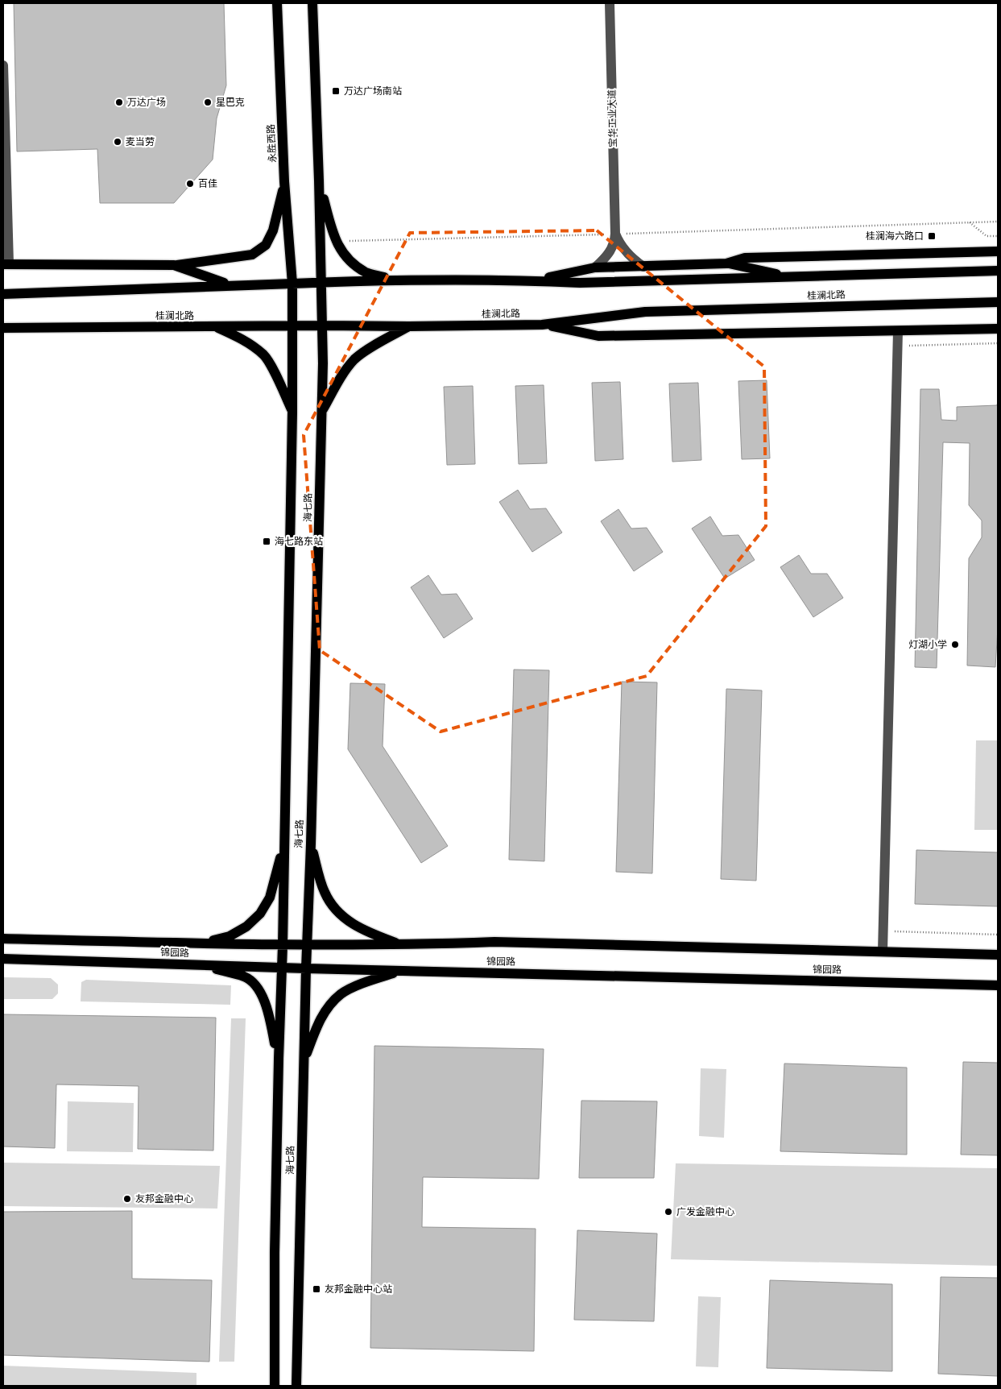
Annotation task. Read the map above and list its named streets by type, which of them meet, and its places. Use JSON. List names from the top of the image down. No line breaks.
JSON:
{"streets":{"main road":["永胜西路","桂澜北路","海七路","锦园路"],"street":["宝华工业大道"]},"crossings":[["永胜西路","桂澜北路"],["桂澜北路","海七路"],["海七路","锦园路"]],"places":{"transit":["万达广场南站","桂澜海六路口","海七路东站","友邦金融中心站"],"other":["万达广场","星巴克","麦当劳","百佳","灯湖小学","友邦金融中心","广发金融中心"]}}
